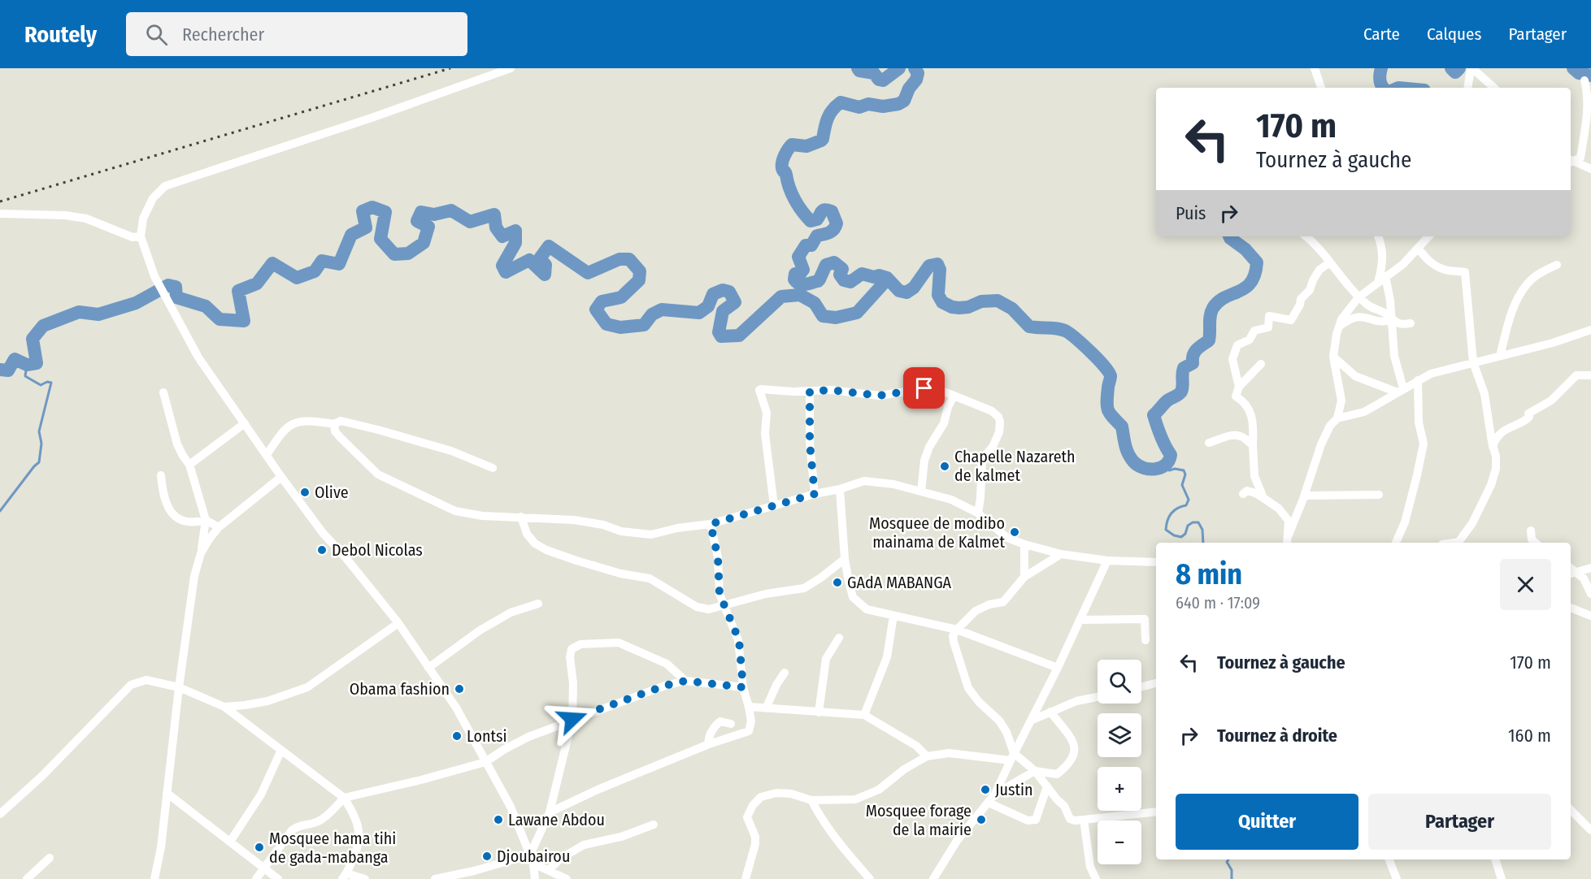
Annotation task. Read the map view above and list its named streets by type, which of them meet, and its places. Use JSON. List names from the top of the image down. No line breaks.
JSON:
{"places":["Chapelle Nazareth de kalmet","Olive","Mosquee de modibo mainama de Kalmet","Debol Nicolas","GAdA MABANGA","Obama fashion","Lontsi","Justin","Lawane Abdou","Mosquee forage de la mairie","Mosquee hama tihi de gada-mabanga","Djoubairou"],"page":{"header":"Routely","search":"Rechercher","nav":["Carte","Calques","Partager"],"turn":["170 m","Tournez à gauche"],"then":"Puis","heading":["8 min","640 m · 17:09"],"list":[{"name":"Tournez à gauche","value":"170 m"},{"name":"Tournez à droite","value":"160 m"}],"map_buttons":["+","−"],"buttons":["Quitter","Partager"]}}
